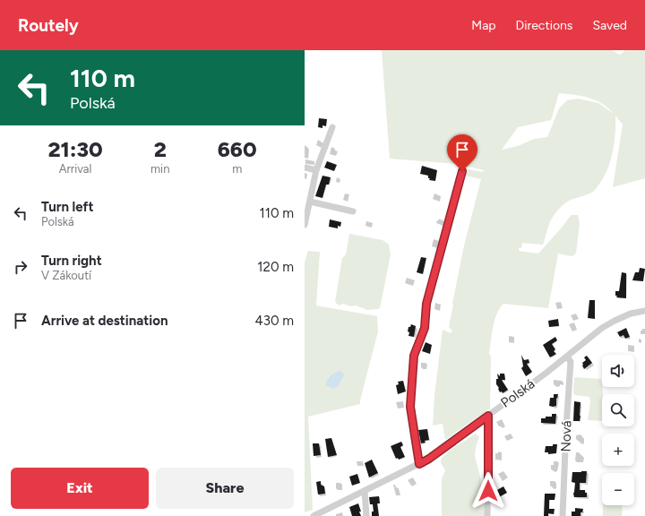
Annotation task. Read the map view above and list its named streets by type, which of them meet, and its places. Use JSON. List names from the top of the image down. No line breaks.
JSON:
{"streets":{"street":["Polská","Nová"]},"crossings":[["Polská","Nová"]],"page":{"header":"Routely","nav":["Map","Directions","Saved"],"turn":["110 m","Polská"],"eta":["21:30","Arrival","2","min","660","m"],"list":[{"name":"Turn left","note":"Polská","value":"110 m"},{"name":"Turn right","note":"V Zákoutí","value":"120 m"},{"name":"Arrive at destination","value":"430 m"}],"map_buttons":["+","−"],"buttons":["Exit","Share"]}}
